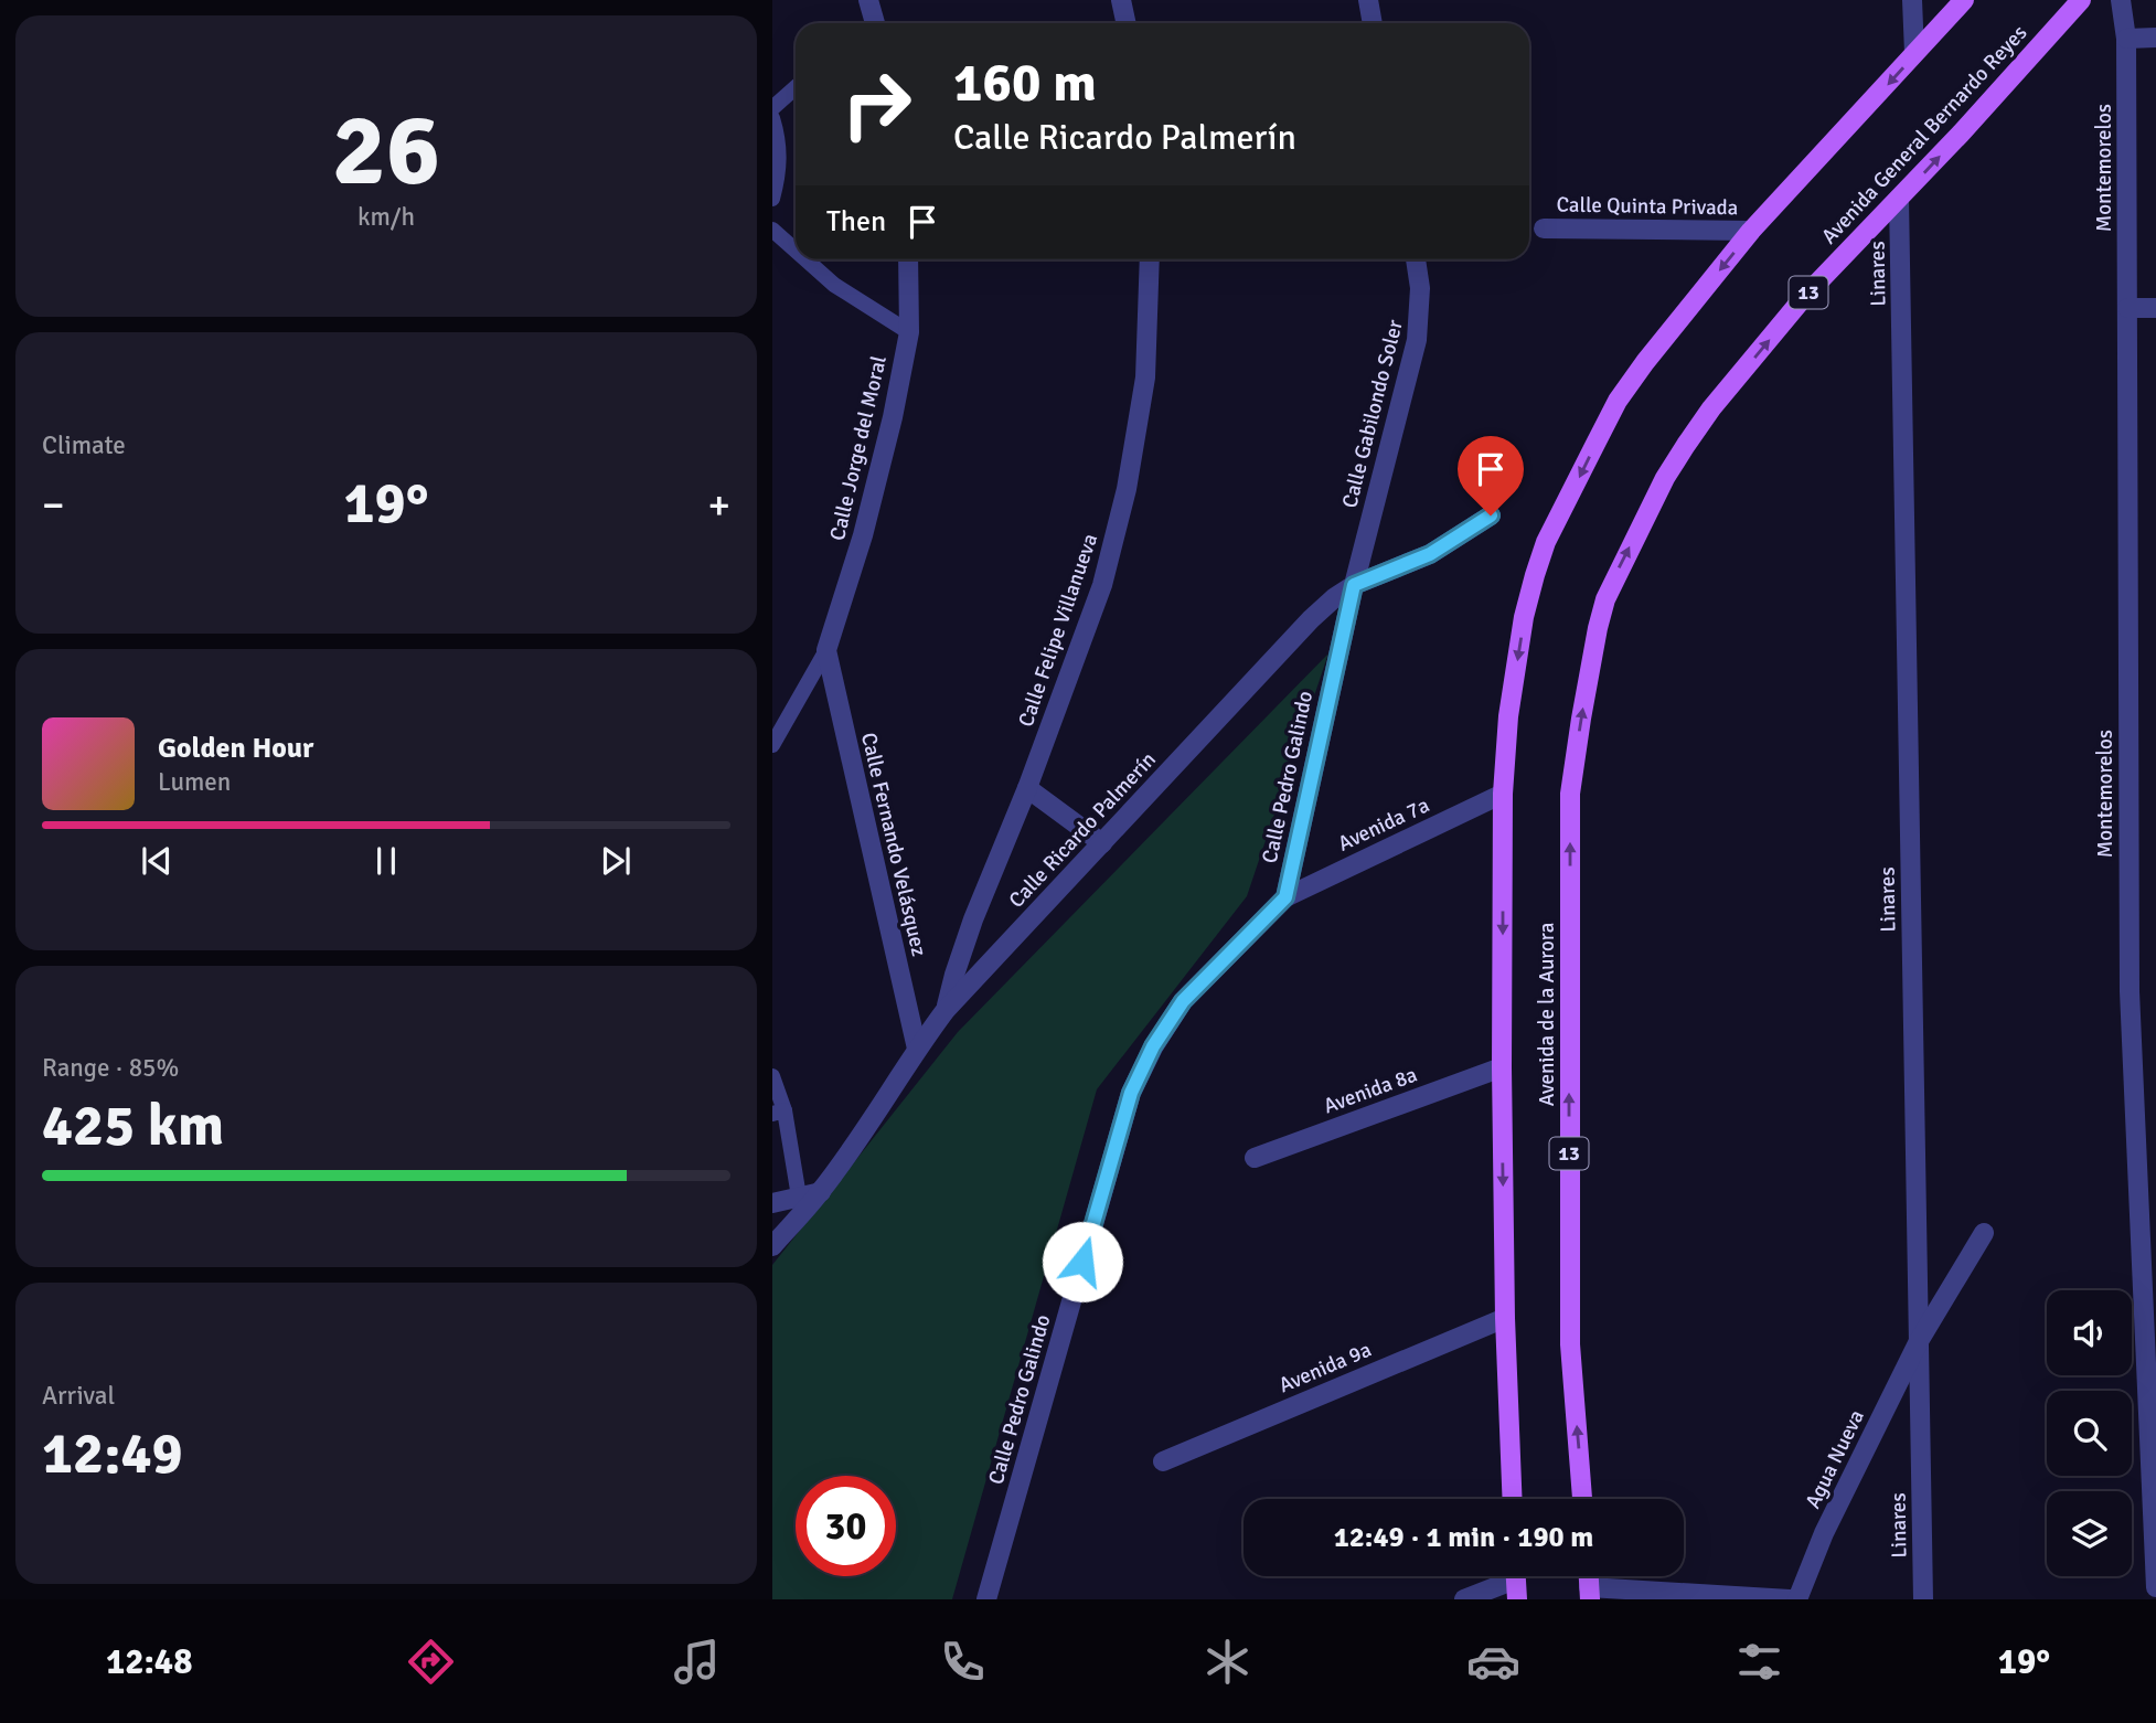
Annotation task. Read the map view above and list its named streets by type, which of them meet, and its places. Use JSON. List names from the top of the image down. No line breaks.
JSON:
{"streets":{"main road":["Avenida General Bernardo Reyes","13","Avenida de la Aurora"],"street":["Montemorelos","Calle Quinta Privada","Linares","Calle Gabilondo Soler","Calle Jorge del Moral","Calle Felipe Villanueva","Calle Pedro Galindo","Avenida 7a","Calle Ricardo Palmerín","Calle Fernando Velásquez","Avenida 8a","Avenida 9a","Agua Nueva"]},"crossings":[["Avenida General Bernardo Reyes","Linares"],["Avenida General Bernardo Reyes","Avenida de la Aurora"],["Linares","Agua Nueva"],["Calle Gabilondo Soler","Calle Pedro Galindo"],["Calle Gabilondo Soler","Calle Ricardo Palmerín"],["Calle Jorge del Moral","Calle Fernando Velásquez"],["Calle Felipe Villanueva","Calle Ricardo Palmerín"],["Calle Pedro Galindo","Avenida 7a"],["Calle Pedro Galindo","Calle Ricardo Palmerín"],["Avenida 7a","Avenida de la Aurora"],["Calle Ricardo Palmerín","Calle Fernando Velásquez"],["Avenida de la Aurora","Avenida 8a"],["Avenida de la Aurora","Avenida 9a"]],"page":{"tile":[["26","km/h"],"Climate",["Range · 85%","425 km"],["Arrival","12:49"]],"turn":["160 m","Calle Ricardo Palmerín"],"then":"Then","heat":["−","19°","+"],"song":["Golden Hour","Lumen"],"limit":"30","trip":"12:49 · 1 min · 190 m","tabs":["12:48","19°"]}}
